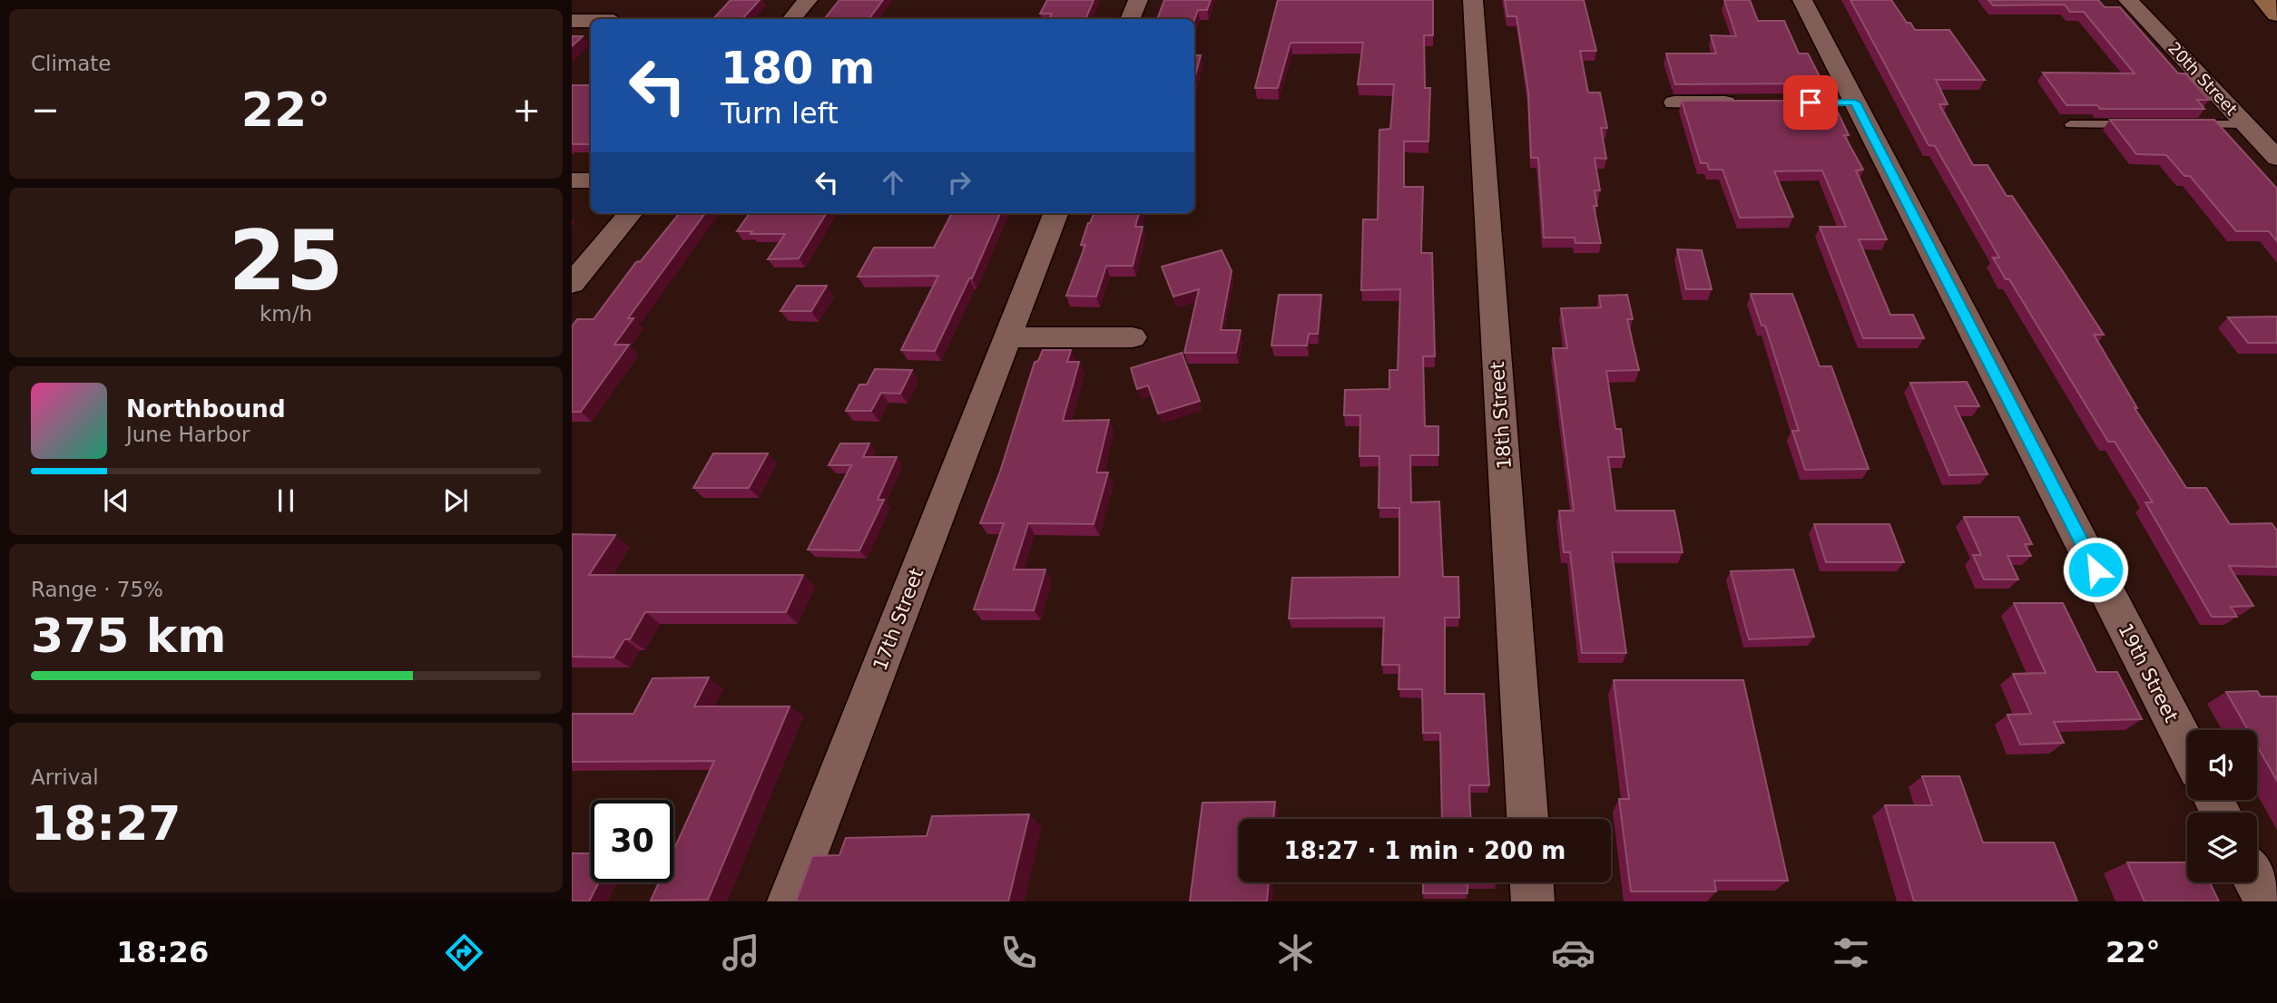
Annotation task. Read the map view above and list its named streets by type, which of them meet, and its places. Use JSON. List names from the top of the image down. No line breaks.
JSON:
{"streets":{"street":["20th Street","18th Street","17th Street","19th Street"]},"page":{"tile":["Climate",["25","km/h"],["Range · 75%","375 km"],["Arrival","18:27"]],"turn":["180 m","Turn left"],"heat":["−","22°","+"],"song":["Northbound","June Harbor"],"limit":"30","trip":"18:27 · 1 min · 200 m","tabs":["18:26","22°"]}}
